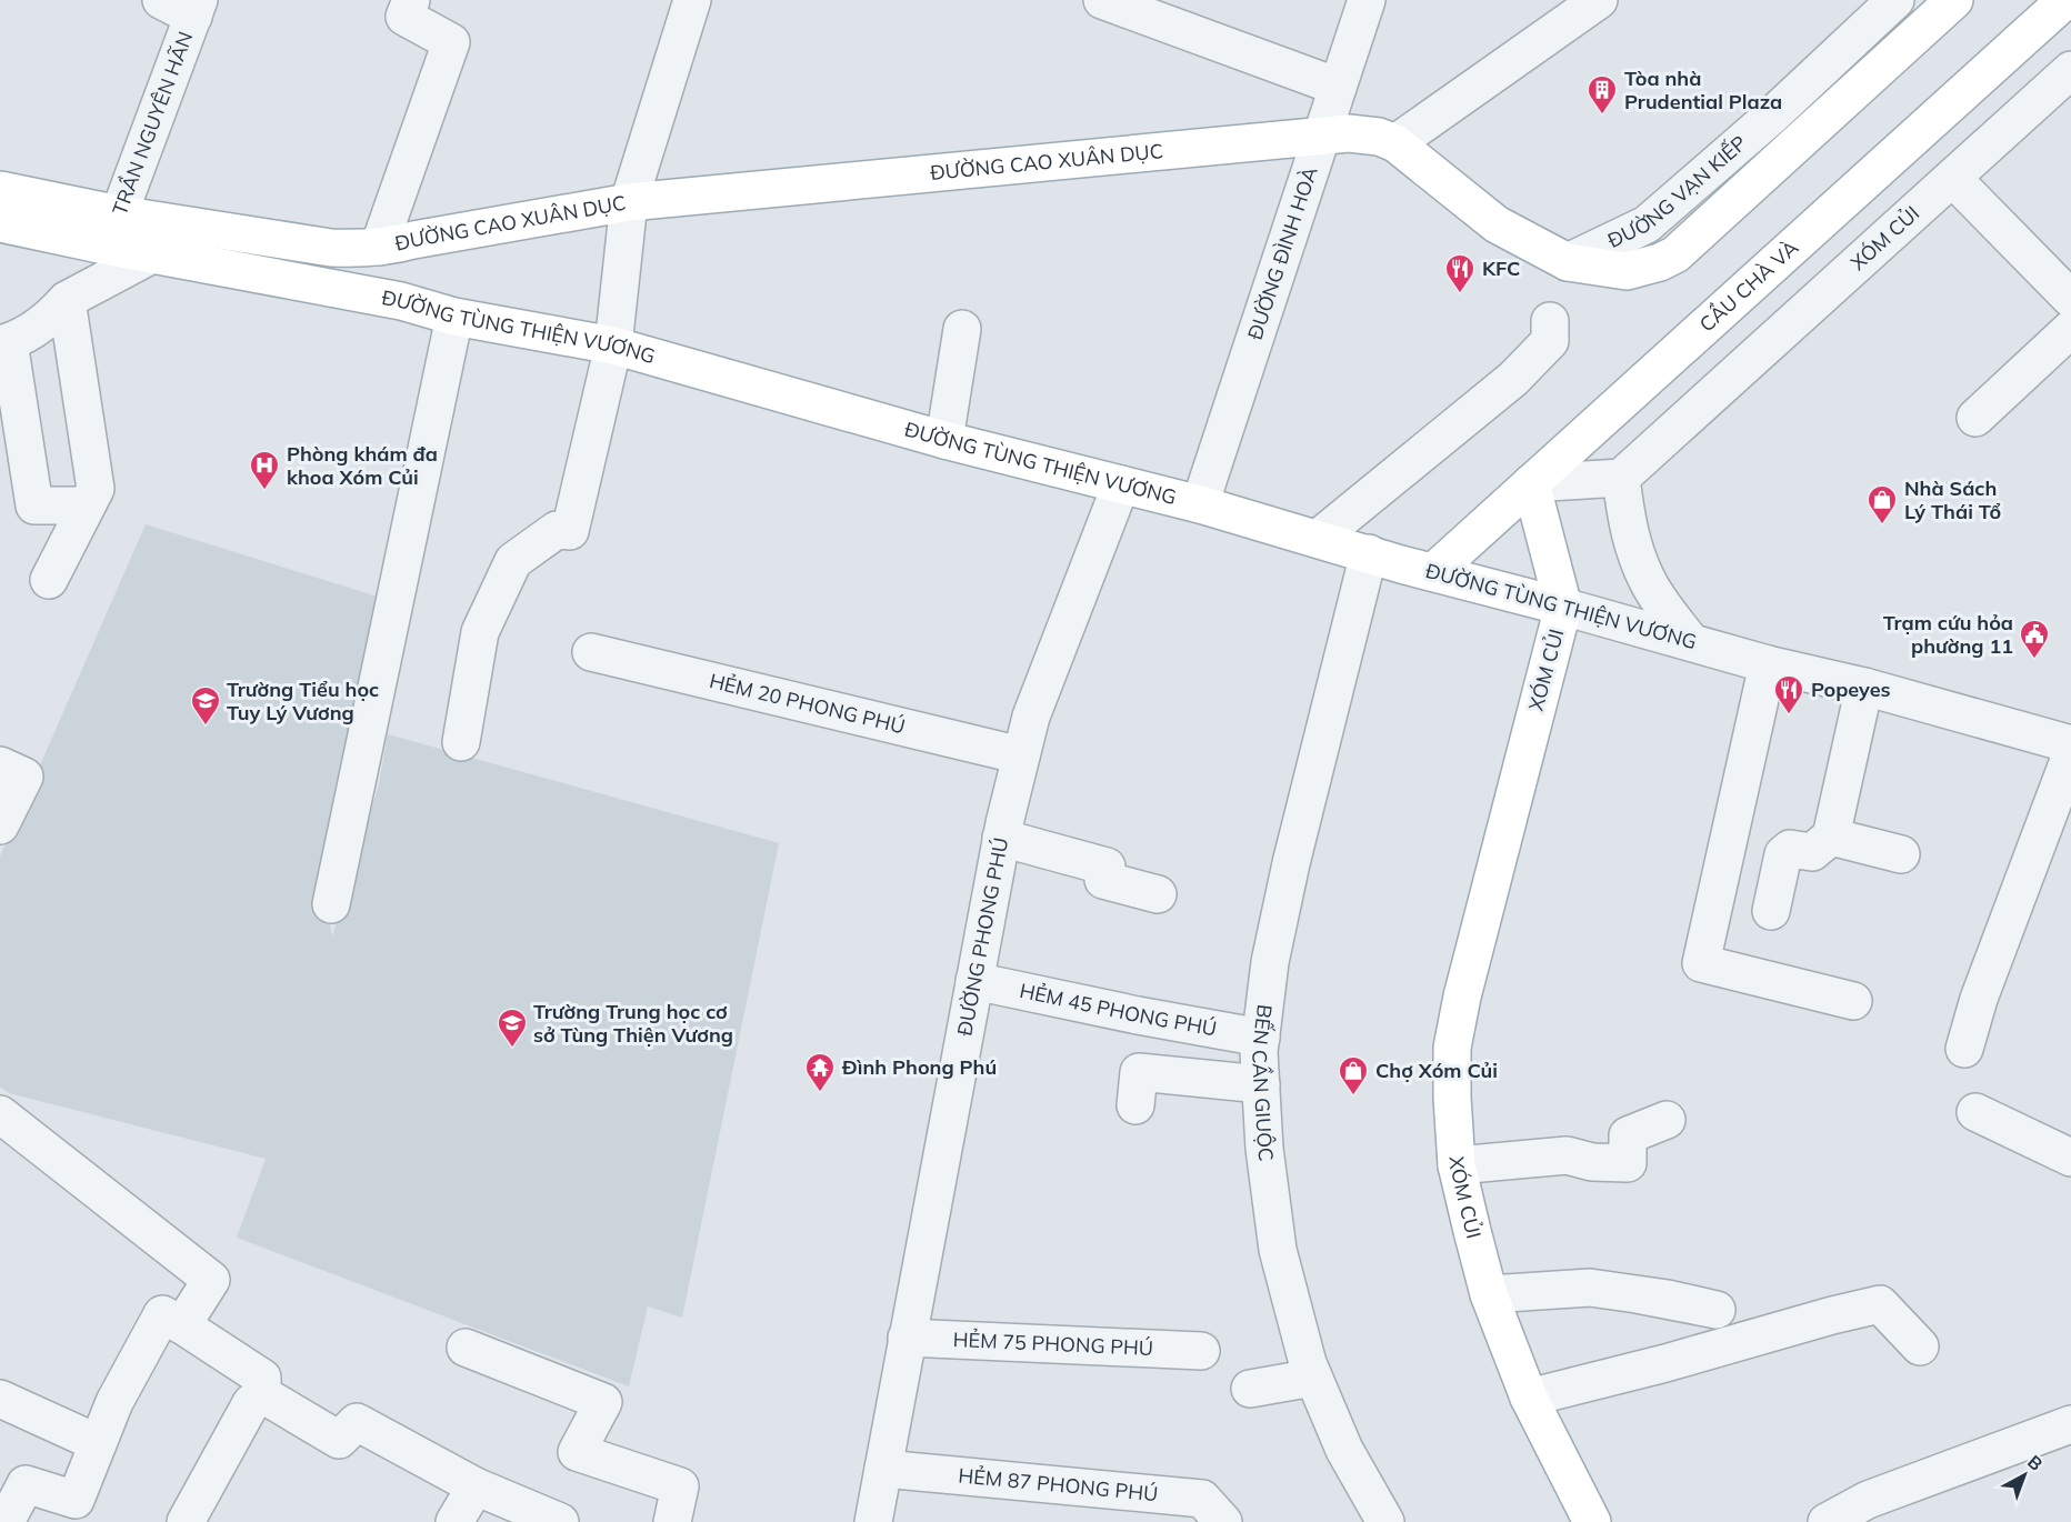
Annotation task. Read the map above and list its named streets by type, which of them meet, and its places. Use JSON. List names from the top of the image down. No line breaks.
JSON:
{"streets":{"main road":["ĐƯỜNG CAO XUÂN DỤC","XÓM CỦI","CẦU CHÀ VÀ","ĐƯỜNG TÙNG THIỆN VƯƠNG"],"street":["TRẦN NGUYÊN HÃN","ĐƯỜNG VẠN KIẾP","ĐƯỜNG ĐÌNH HOÀ","HẺM 20 PHONG PHÚ","ĐƯỜNG PHONG PHÚ","HẺM 45 PHONG PHÚ","BẾN CẦN GIUỘC","HẺM 75 PHONG PHÚ","HẺM 87 PHONG PHÚ"]},"crossings":[["TRẦN NGUYÊN HÃN","ĐƯỜNG TÙNG THIỆN VƯƠNG"],["ĐƯỜNG CAO XUÂN DỤC","ĐƯỜNG VẠN KIẾP"],["ĐƯỜNG CAO XUÂN DỤC","ĐƯỜNG ĐÌNH HOÀ"],["ĐƯỜNG CAO XUÂN DỤC","ĐƯỜNG TÙNG THIỆN VƯƠNG"],["XÓM CỦI","CẦU CHÀ VÀ"],["XÓM CỦI","ĐƯỜNG TÙNG THIỆN VƯƠNG"],["ĐƯỜNG ĐÌNH HOÀ","ĐƯỜNG TÙNG THIỆN VƯƠNG"],["CẦU CHÀ VÀ","ĐƯỜNG TÙNG THIỆN VƯƠNG"],["ĐƯỜNG TÙNG THIỆN VƯƠNG","ĐƯỜNG PHONG PHÚ"],["ĐƯỜNG TÙNG THIỆN VƯƠNG","BẾN CẦN GIUỘC"],["HẺM 20 PHONG PHÚ","ĐƯỜNG PHONG PHÚ"],["ĐƯỜNG PHONG PHÚ","HẺM 45 PHONG PHÚ"],["ĐƯỜNG PHONG PHÚ","HẺM 75 PHONG PHÚ"],["ĐƯỜNG PHONG PHÚ","HẺM 87 PHONG PHÚ"],["HẺM 45 PHONG PHÚ","BẾN CẦN GIUỘC"]],"places":{"building":["Tòa nhà Prudential Plaza"],"restaurant":["KFC","Popeyes"],"hospital":["Phòng khám đa khoa Xóm Củi"],"shop":["Nhà Sách Lý Thái Tổ","Chợ Xóm Củi"],"public building":["Trạm cứu hỏa phường 11"],"school or university":["Trường Tiểu học Tuy Lý Vương","Trường Trung học cơ sở Tùng Thiện Vương"],"temple":["Đình Phong Phú"]},"north":"top right"}
